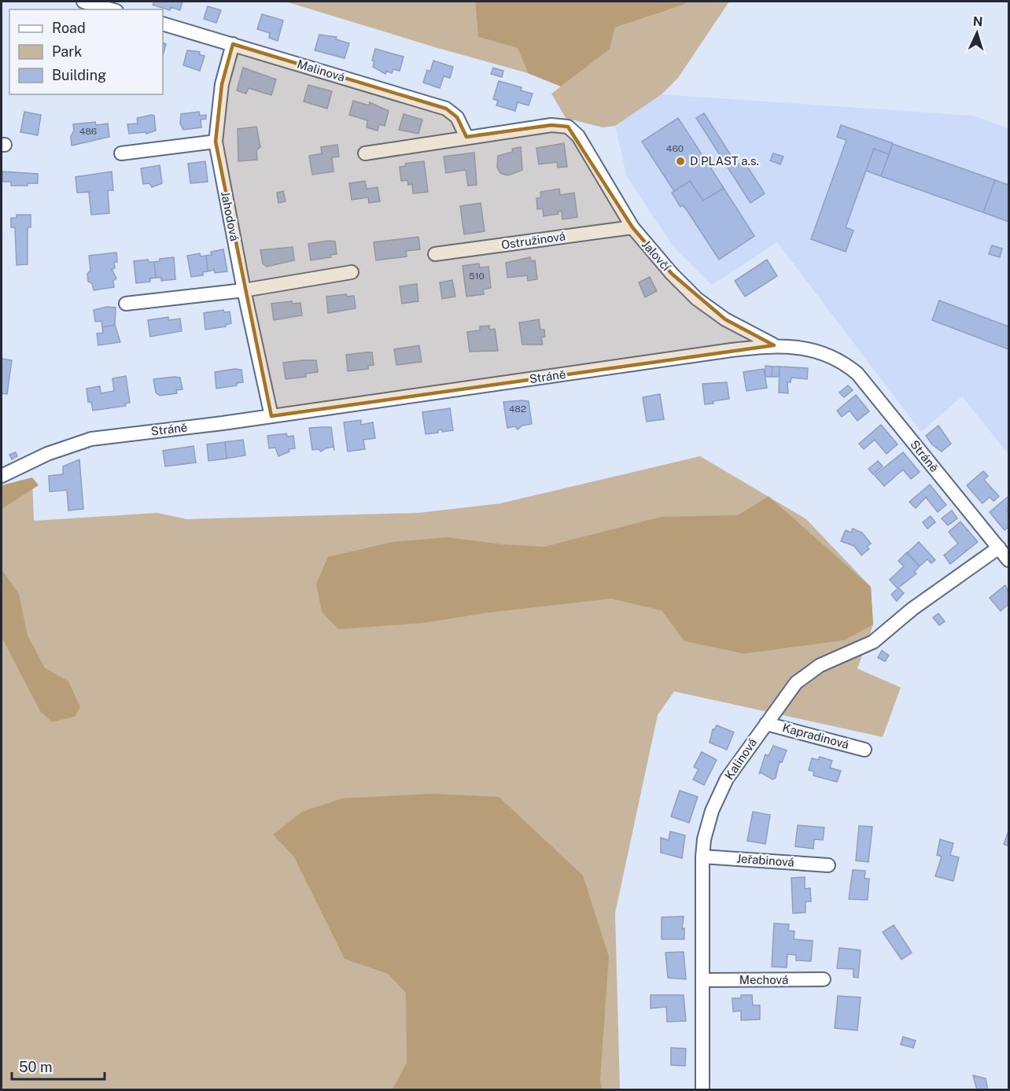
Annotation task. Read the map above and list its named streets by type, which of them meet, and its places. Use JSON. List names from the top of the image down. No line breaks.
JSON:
{"streets":{"street":["Malinová","Jahodová","Ostružinová","Jalovčí","Stráně","Kapradinová","Kalinová","Jeřabinová","Mechová"]},"crossings":[["Malinová","Jahodová"],["Malinová","Jalovčí"],["Jahodová","Stráně"],["Ostružinová","Jalovčí"],["Jalovčí","Stráně"],["Stráně","Kalinová"],["Kapradinová","Kalinová"],["Kalinová","Jeřabinová"],["Kalinová","Mechová"]],"places":["D PLAST a.s."],"house_numbers":["486","460","510","482"],"legend":["Road","Park","Building"],"scale_bar":"50 m","north":"top"}
